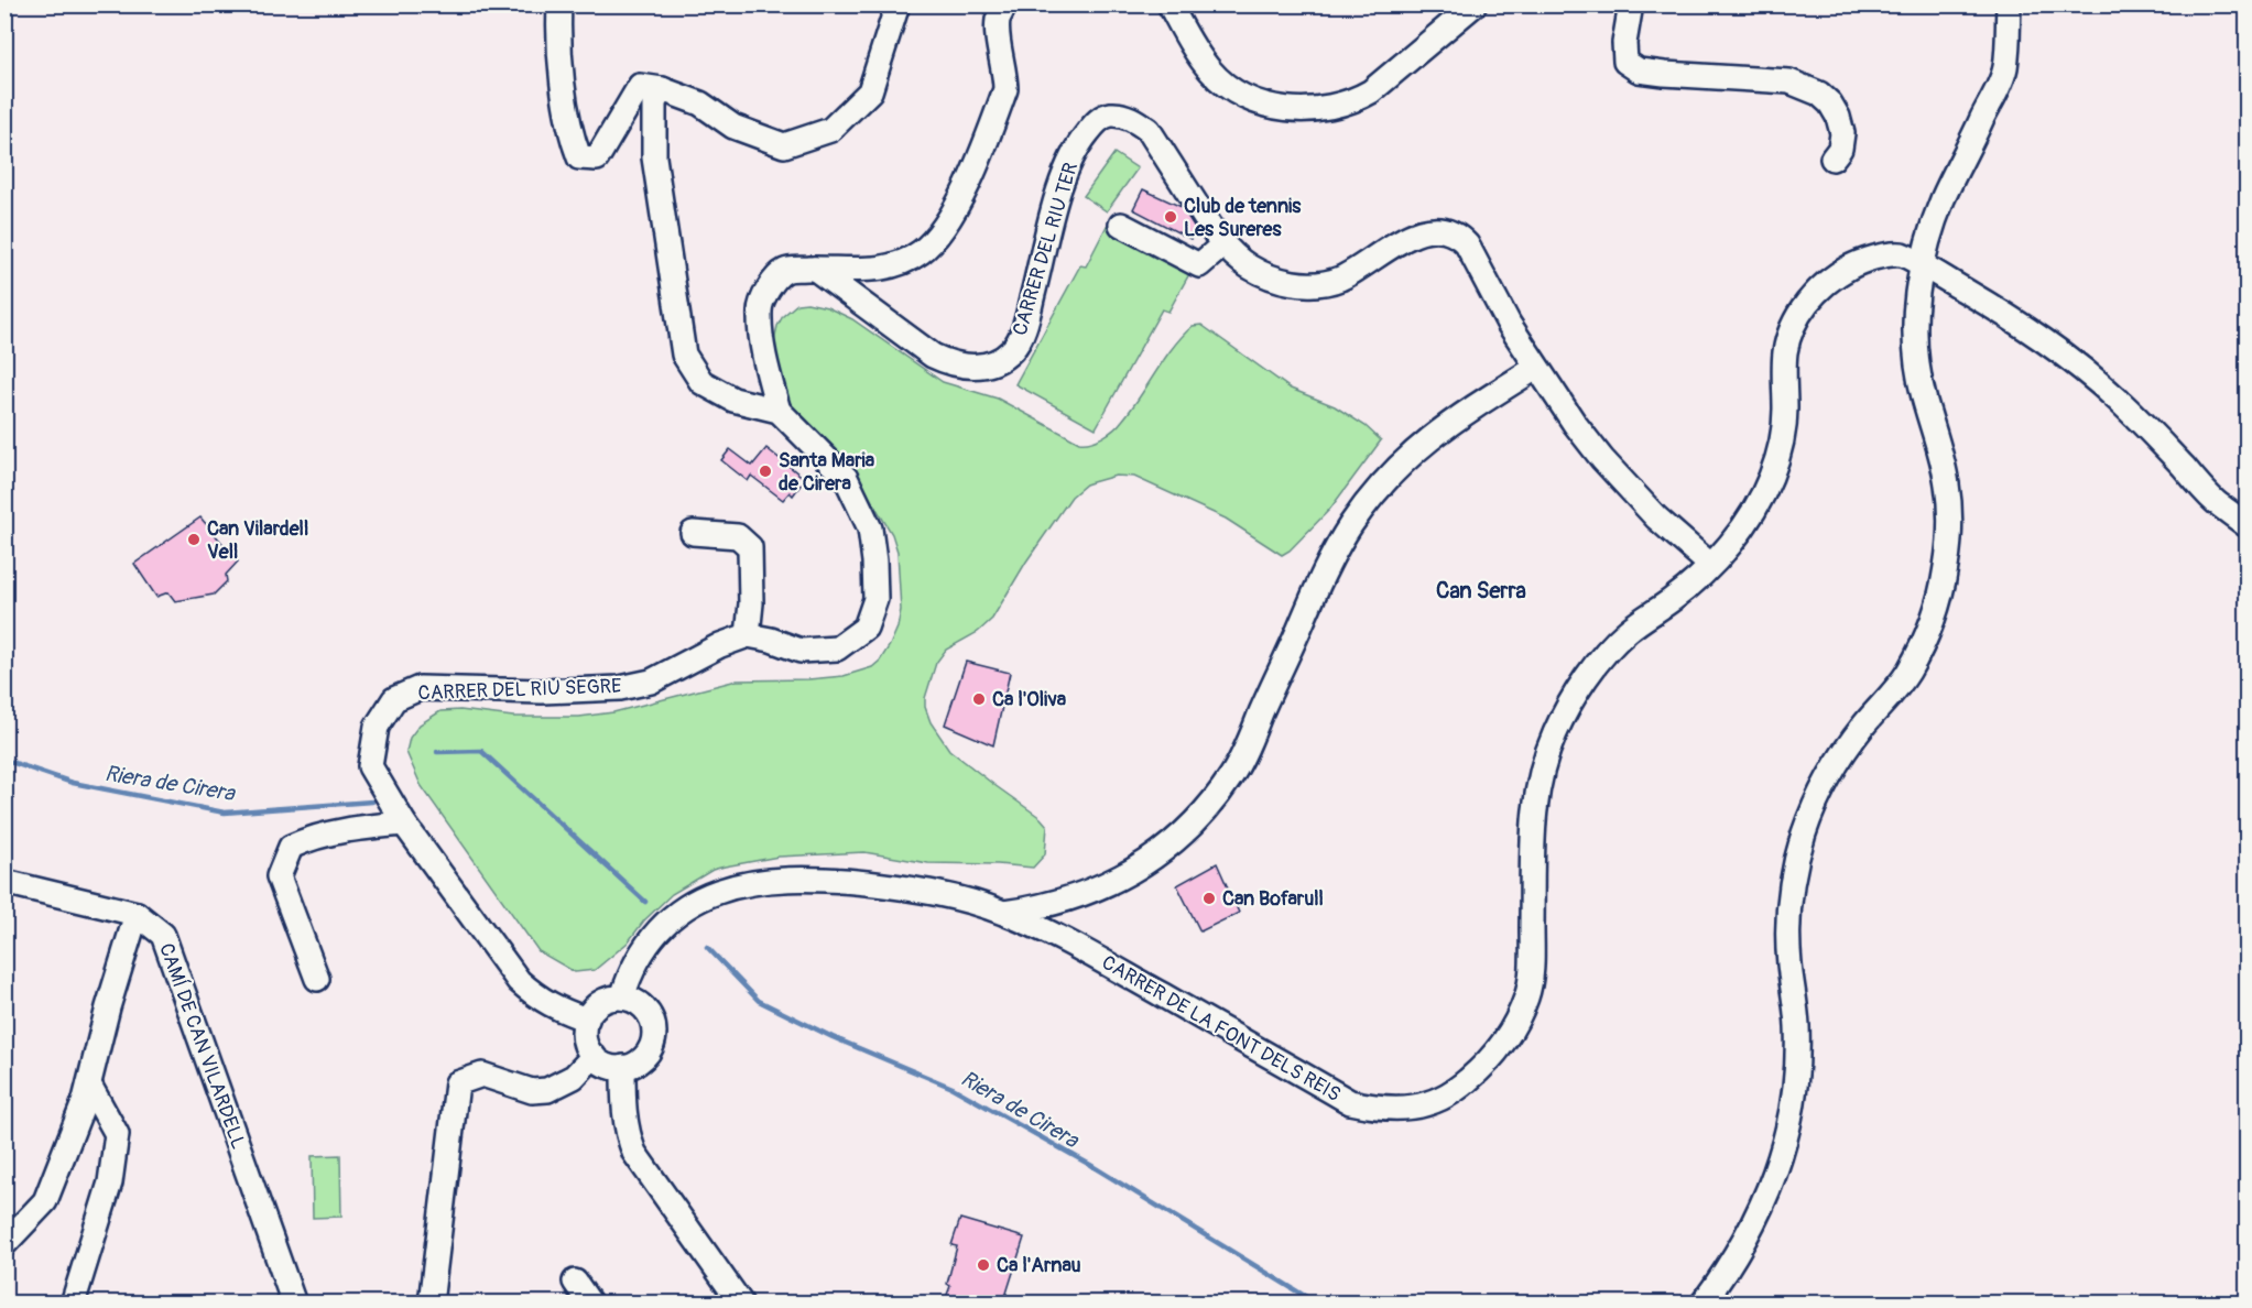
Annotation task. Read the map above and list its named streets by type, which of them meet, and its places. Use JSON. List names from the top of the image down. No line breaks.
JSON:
{"streets":{"street":["CARRER DEL RIU TER","CARRER DEL RIU SEGRE","CARRER DE LA FONT DELS REIS","CAMÍ DE CAN VILARDELL"]},"crossings":[["CARRER DEL RIU TER","CARRER DE LA FONT DELS REIS"],["CARRER DEL RIU SEGRE","CARRER DE LA FONT DELS REIS"]],"districts":["Can Serra"],"water":["Riera de Cirera"],"places":["Club de tennis Les Sureres","Santa Maria de Cirera","Can Vilardell Vell","Ca l'Oliva","Can Bofarull","Ca l'Arnau"]}
